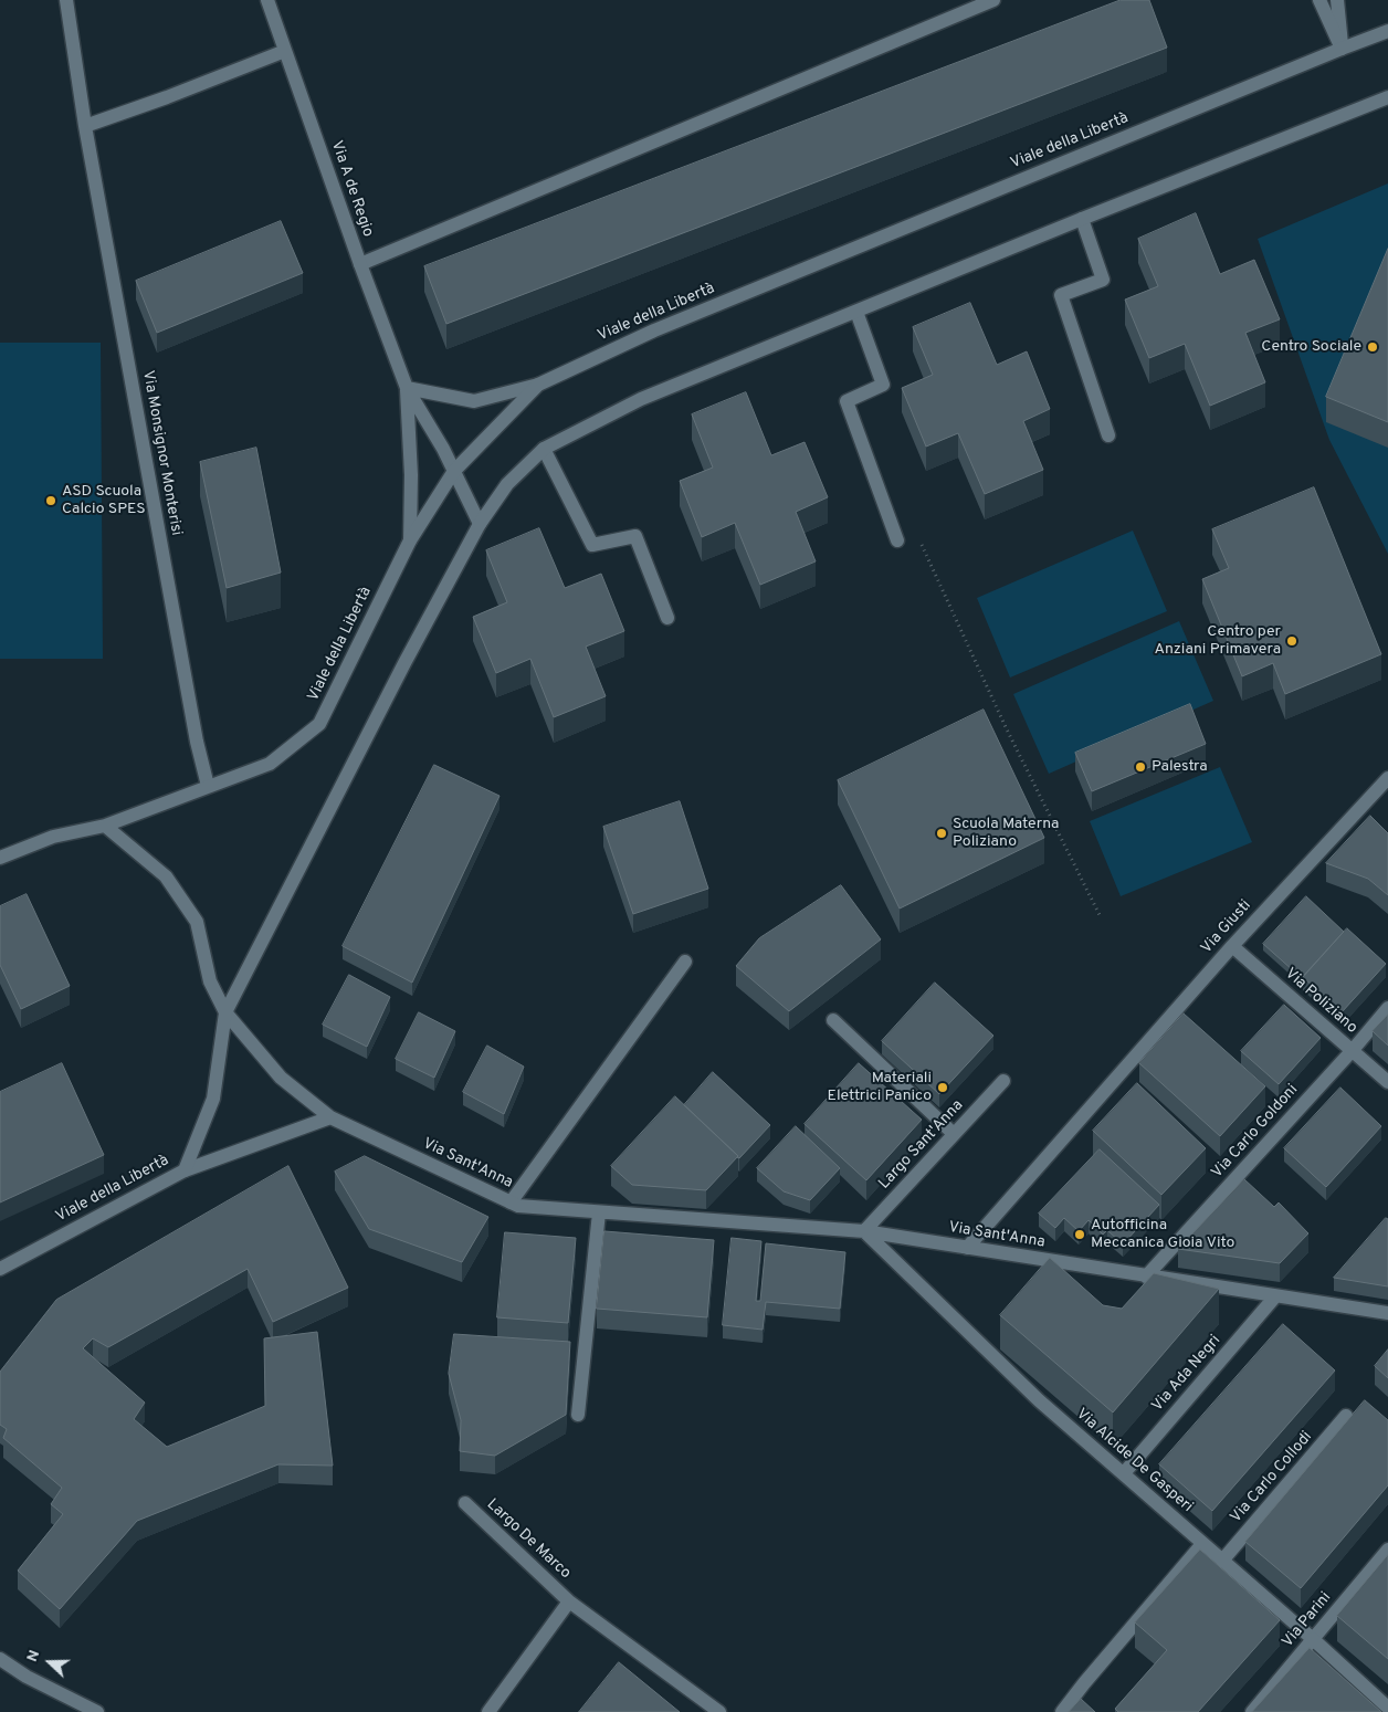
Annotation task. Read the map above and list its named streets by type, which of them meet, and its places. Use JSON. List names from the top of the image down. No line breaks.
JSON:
{"streets":{"street":["Viale della Libertà","Via A de Regio","Via Monsignor Monterisi","Via Giusti","Via Poliziano","Via Carlo Goldoni","Largo Sant'Anna","Via Sant'Anna","Via Ada Negri","Via Alcide De Gasperi","Via Carlo Collodi","Largo De Marco","Via Parini"]},"crossings":[["Viale della Libertà","Via A de Regio"],["Viale della Libertà","Via Monsignor Monterisi"],["Viale della Libertà","Via Sant'Anna"],["Via Giusti","Via Poliziano"],["Via Giusti","Via Sant'Anna"],["Via Poliziano","Via Carlo Goldoni"],["Via Carlo Goldoni","Via Sant'Anna"],["Largo Sant'Anna","Via Sant'Anna"],["Largo Sant'Anna","Via Alcide De Gasperi"],["Via Sant'Anna","Via Ada Negri"],["Via Sant'Anna","Via Alcide De Gasperi"],["Via Ada Negri","Via Alcide De Gasperi"],["Via Alcide De Gasperi","Via Carlo Collodi"],["Via Alcide De Gasperi","Via Parini"]],"places":["Centro Sociale","ASD Scuola Calcio SPES","Centro per Anziani Primavera","Palestra","Scuola Materna Poliziano","Materiali Elettrici Panico","Autofficina Meccanica Gioia Vito"],"north":"left"}
